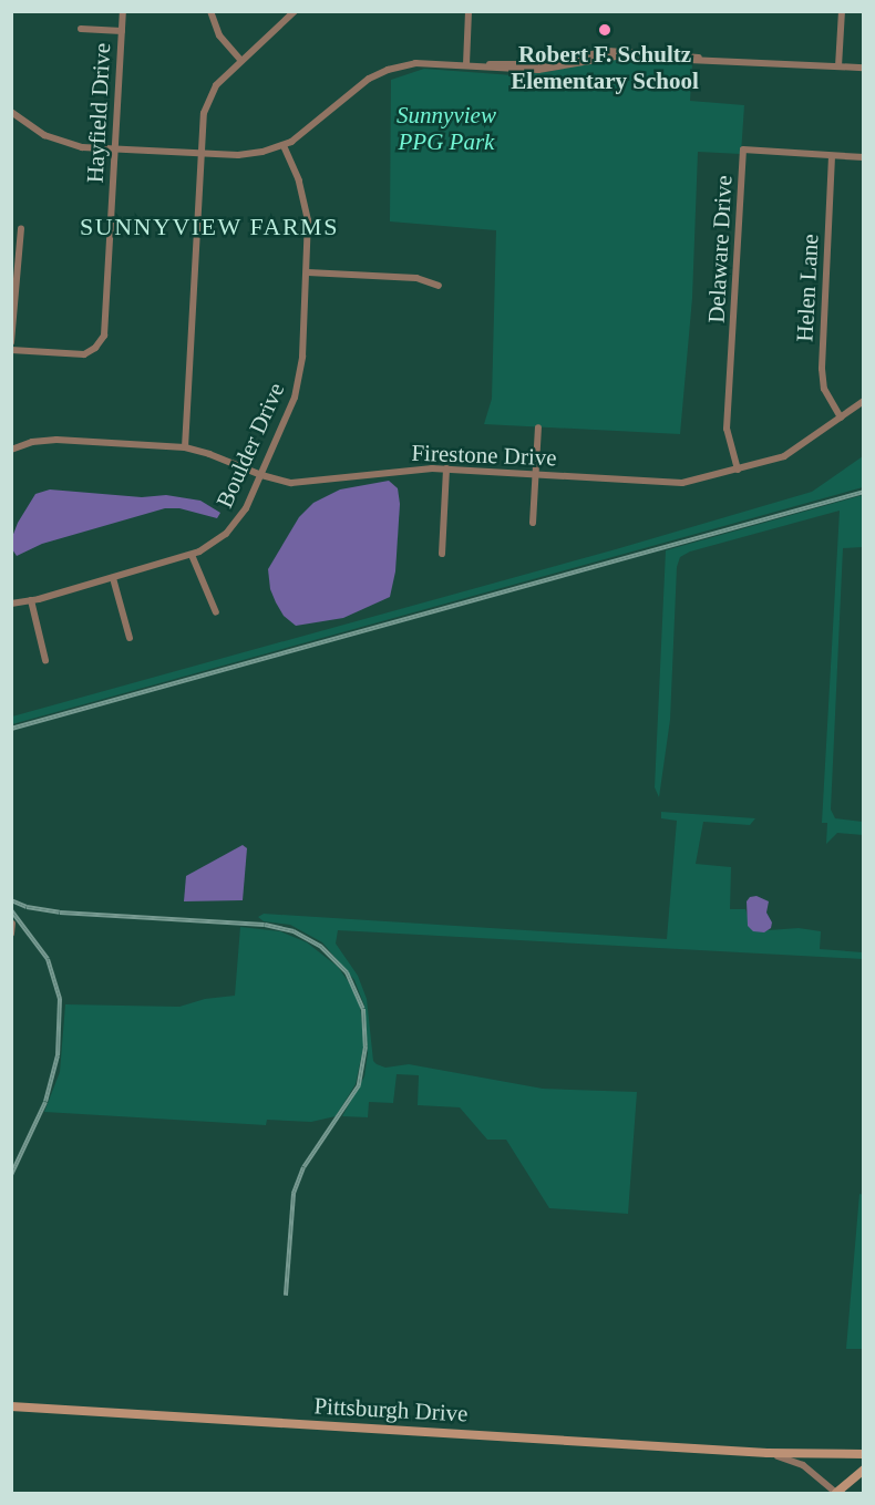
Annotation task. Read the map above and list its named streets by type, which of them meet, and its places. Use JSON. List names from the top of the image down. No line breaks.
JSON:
{"streets":{"street":["Hayfield Drive","Delaware Drive","Helen Lane","Boulder Drive","Firestone Drive","Pittsburgh Drive"]},"crossings":[["Delaware Drive","Helen Lane"],["Delaware Drive","Firestone Drive"],["Helen Lane","Firestone Drive"],["Boulder Drive","Firestone Drive"]],"districts":["SUNNYVIEW FARMS"],"parks":["Sunnyview PPG Park"],"places":["Robert F. Schultz Elementary School"]}
